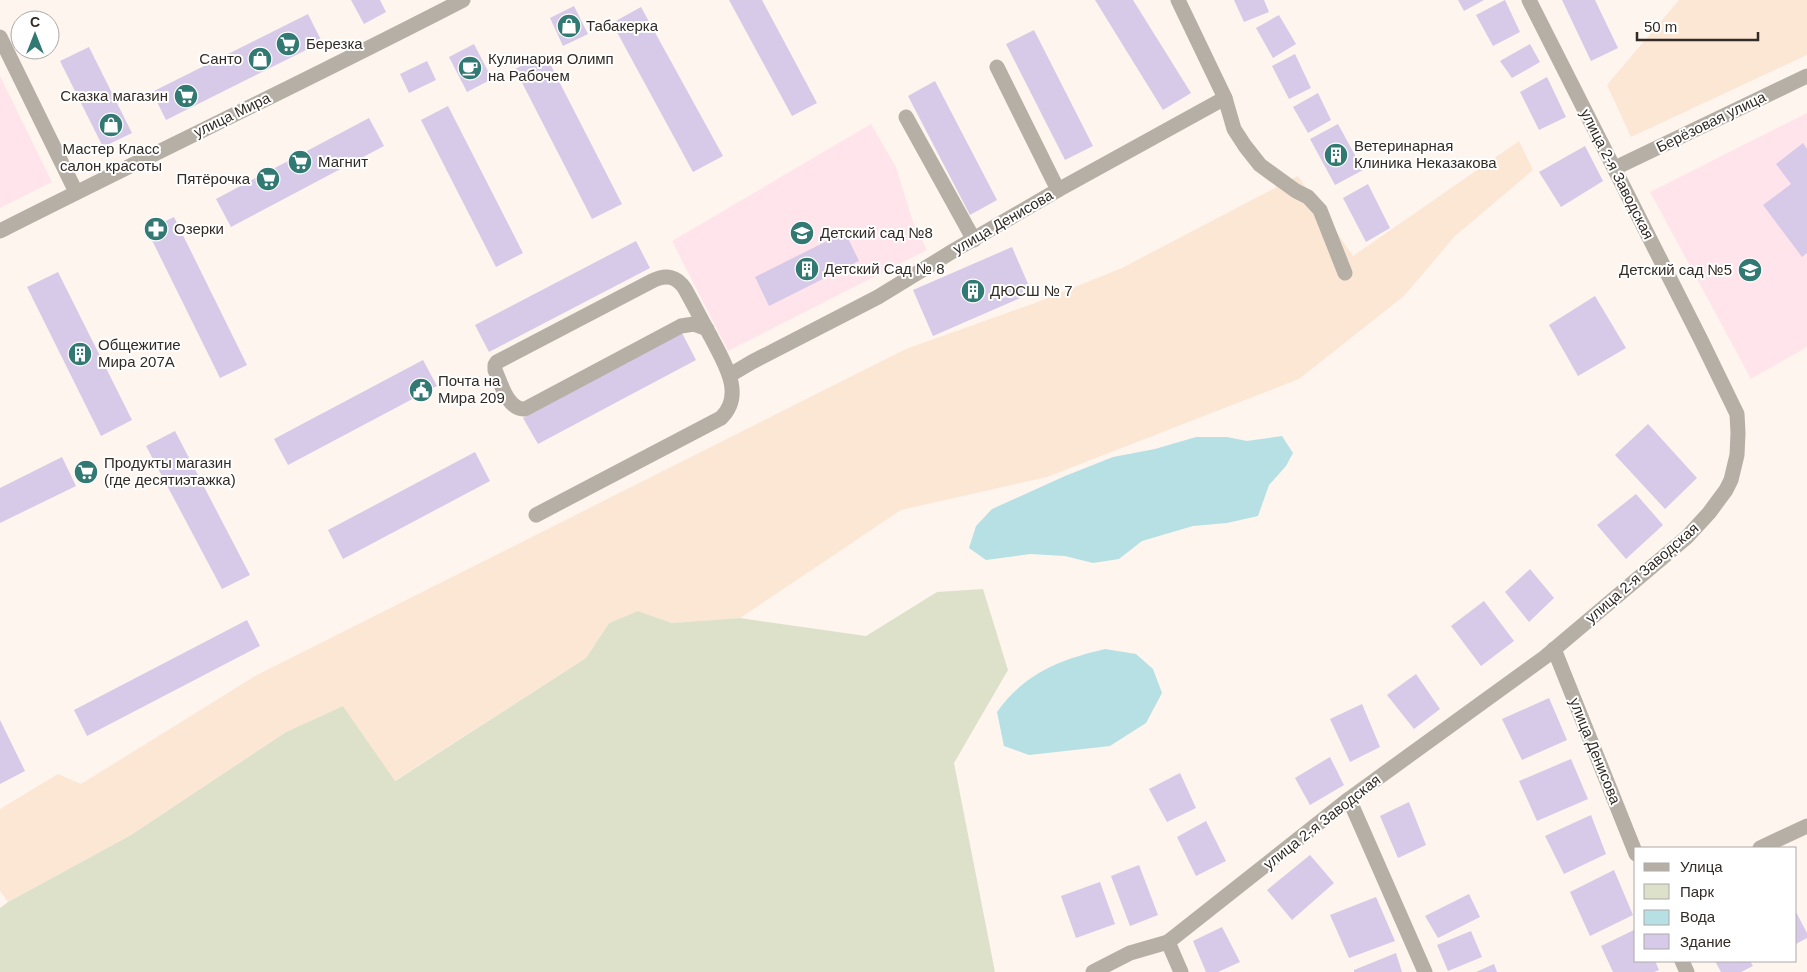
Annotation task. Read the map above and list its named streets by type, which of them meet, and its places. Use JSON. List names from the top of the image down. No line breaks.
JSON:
{"streets":{"street":["улица Мира","Берёзовая улица","улица 2-я Заводская","улица Денисова"]},"crossings":[["Берёзовая улица","улица 2-я Заводская"],["улица 2-я Заводская","улица Денисова"]],"places":{"shop":["Табакерка","Санто","Мастер Класс салон красоты"],"supermarket":["Березка","Сказка магазин","Магнит","Пятёрочка","Продукты магазин (где десятиэтажка)"],"cafe":["Кулинария Олимп на Рабочем"],"building":["Ветеринарная Клиника Неказакова","Детский Сад № 8","ДЮСШ № 7","Общежитие Мира 207А"],"pharmacy":["Озерки"],"school or university":["Детский сад №8","Детский сад №5"],"public building":["Почта на Мира 209"]},"legend":["Улица","Парк","Вода","Здание"],"scale_bar":"50 m","north":"top"}
